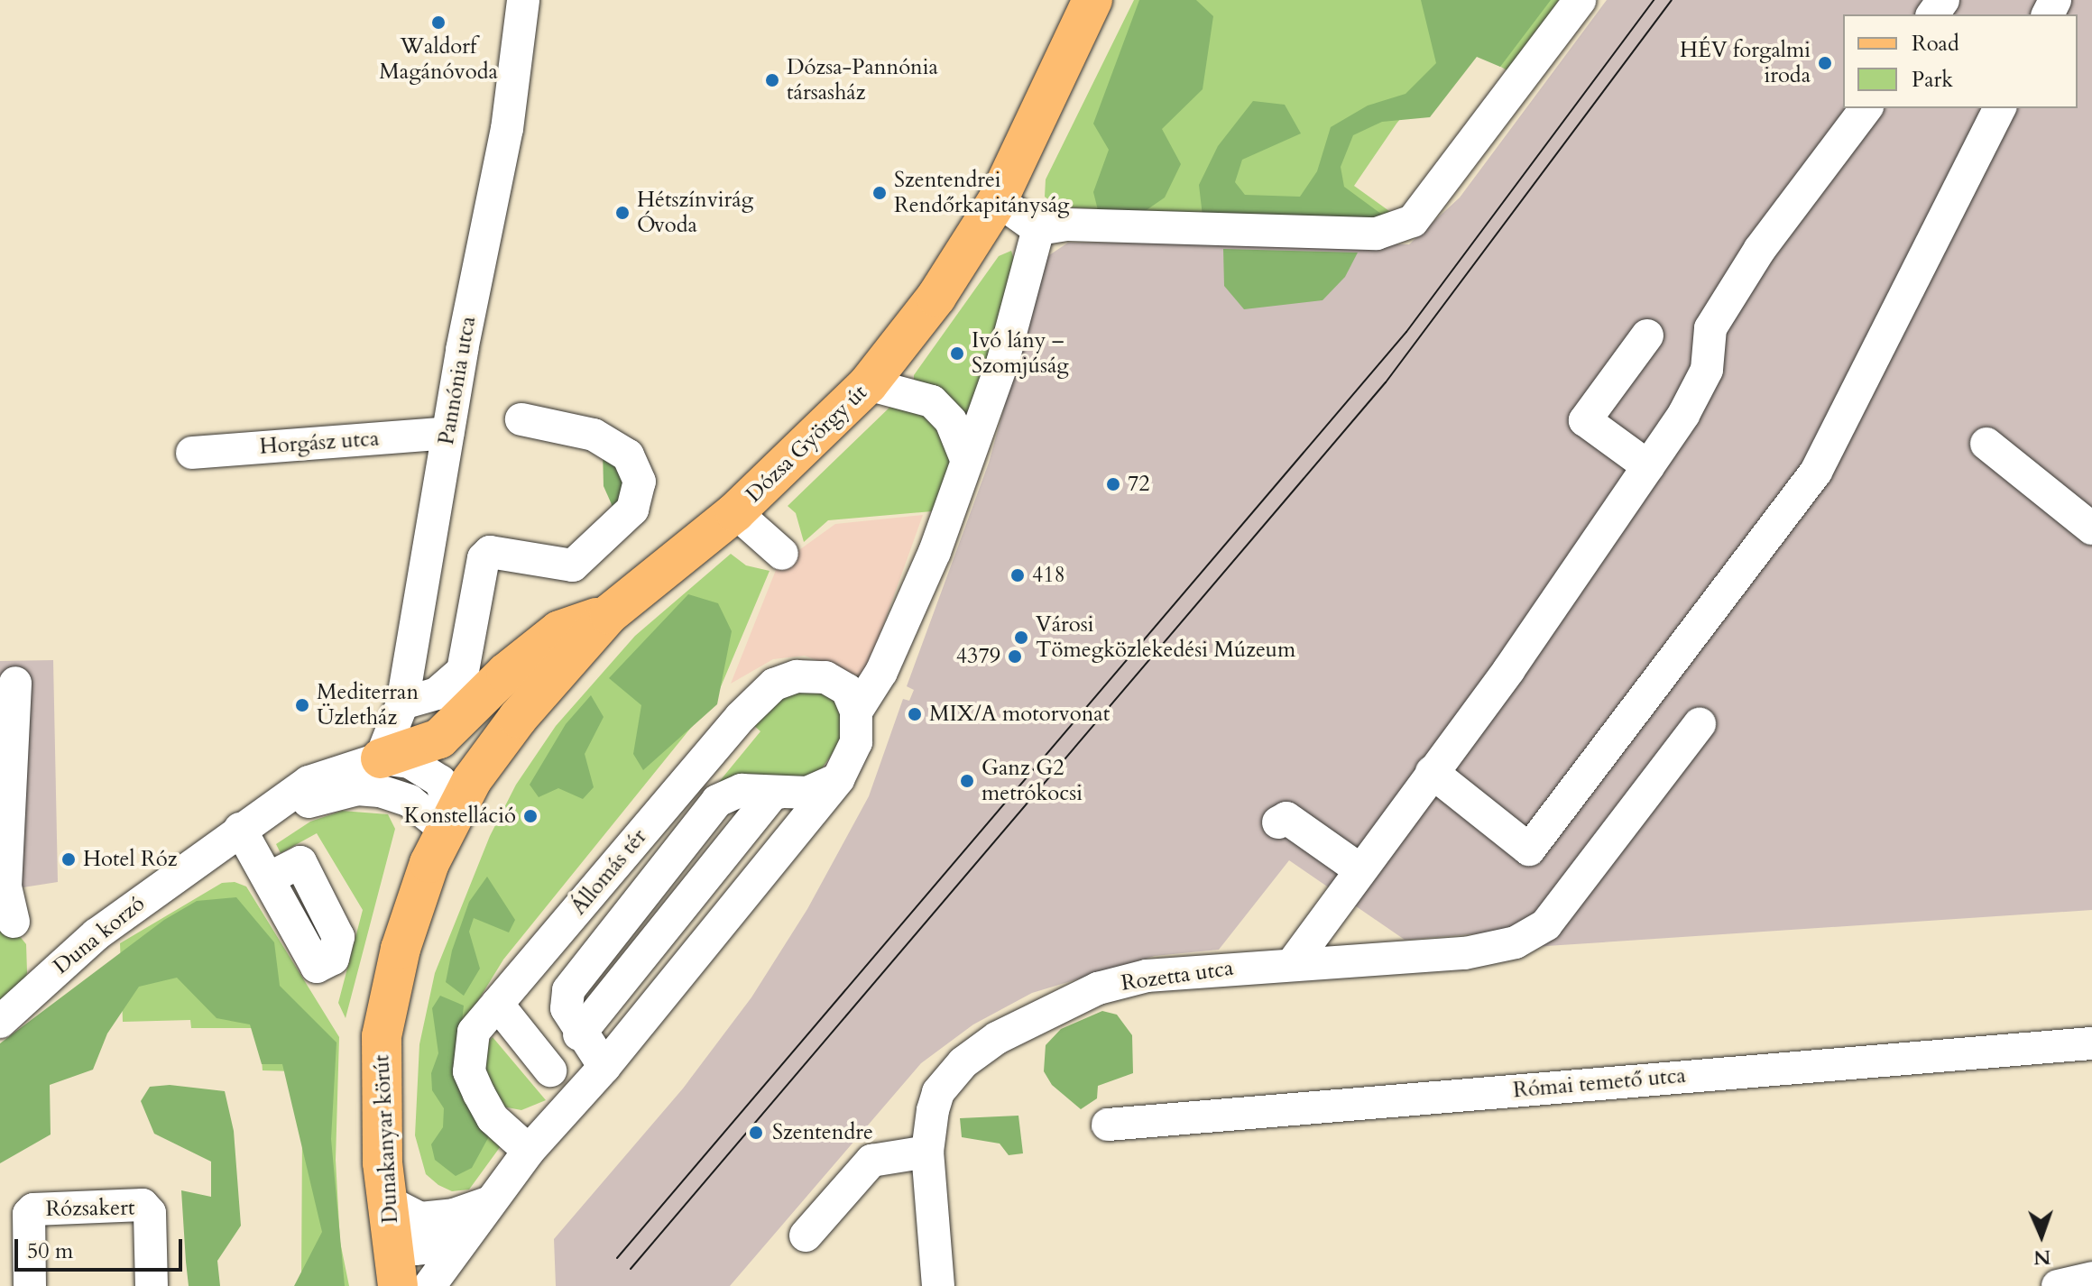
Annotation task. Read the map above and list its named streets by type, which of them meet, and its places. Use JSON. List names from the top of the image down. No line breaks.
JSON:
{"streets":{"main road":["Dózsa György út","Dunakanyar körút"],"street":["Pannónia utca","Horgász utca","Állomás tér","Duna korzó","Rozetta utca","Római temető utca","Rózsakert"]},"crossings":[["Pannónia utca","Horgász utca"],["Pannónia utca","Duna korzó"],["Dózsa György út","Duna korzó"],["Dózsa György út","Dunakanyar körút"],["Duna korzó","Dunakanyar körút"]],"places":["Waldorf Magánóvoda","HÉV forgalmi iroda","Dózsa-Pannónia társasház","Szentendrei Rendőrkapitányság","Hétszínvirág Óvoda","Ivó lány – Szomjúság","72","418","Városi Tömegközlekedési Múzeum","4379","Mediterran Üzletház","MIX/A motorvonat","Ganz G2 metrókocsi","Konstelláció","Hotel Róz","Szentendre"],"legend":["Road","Park"],"scale_bar":"50 m","north":"bottom"}
